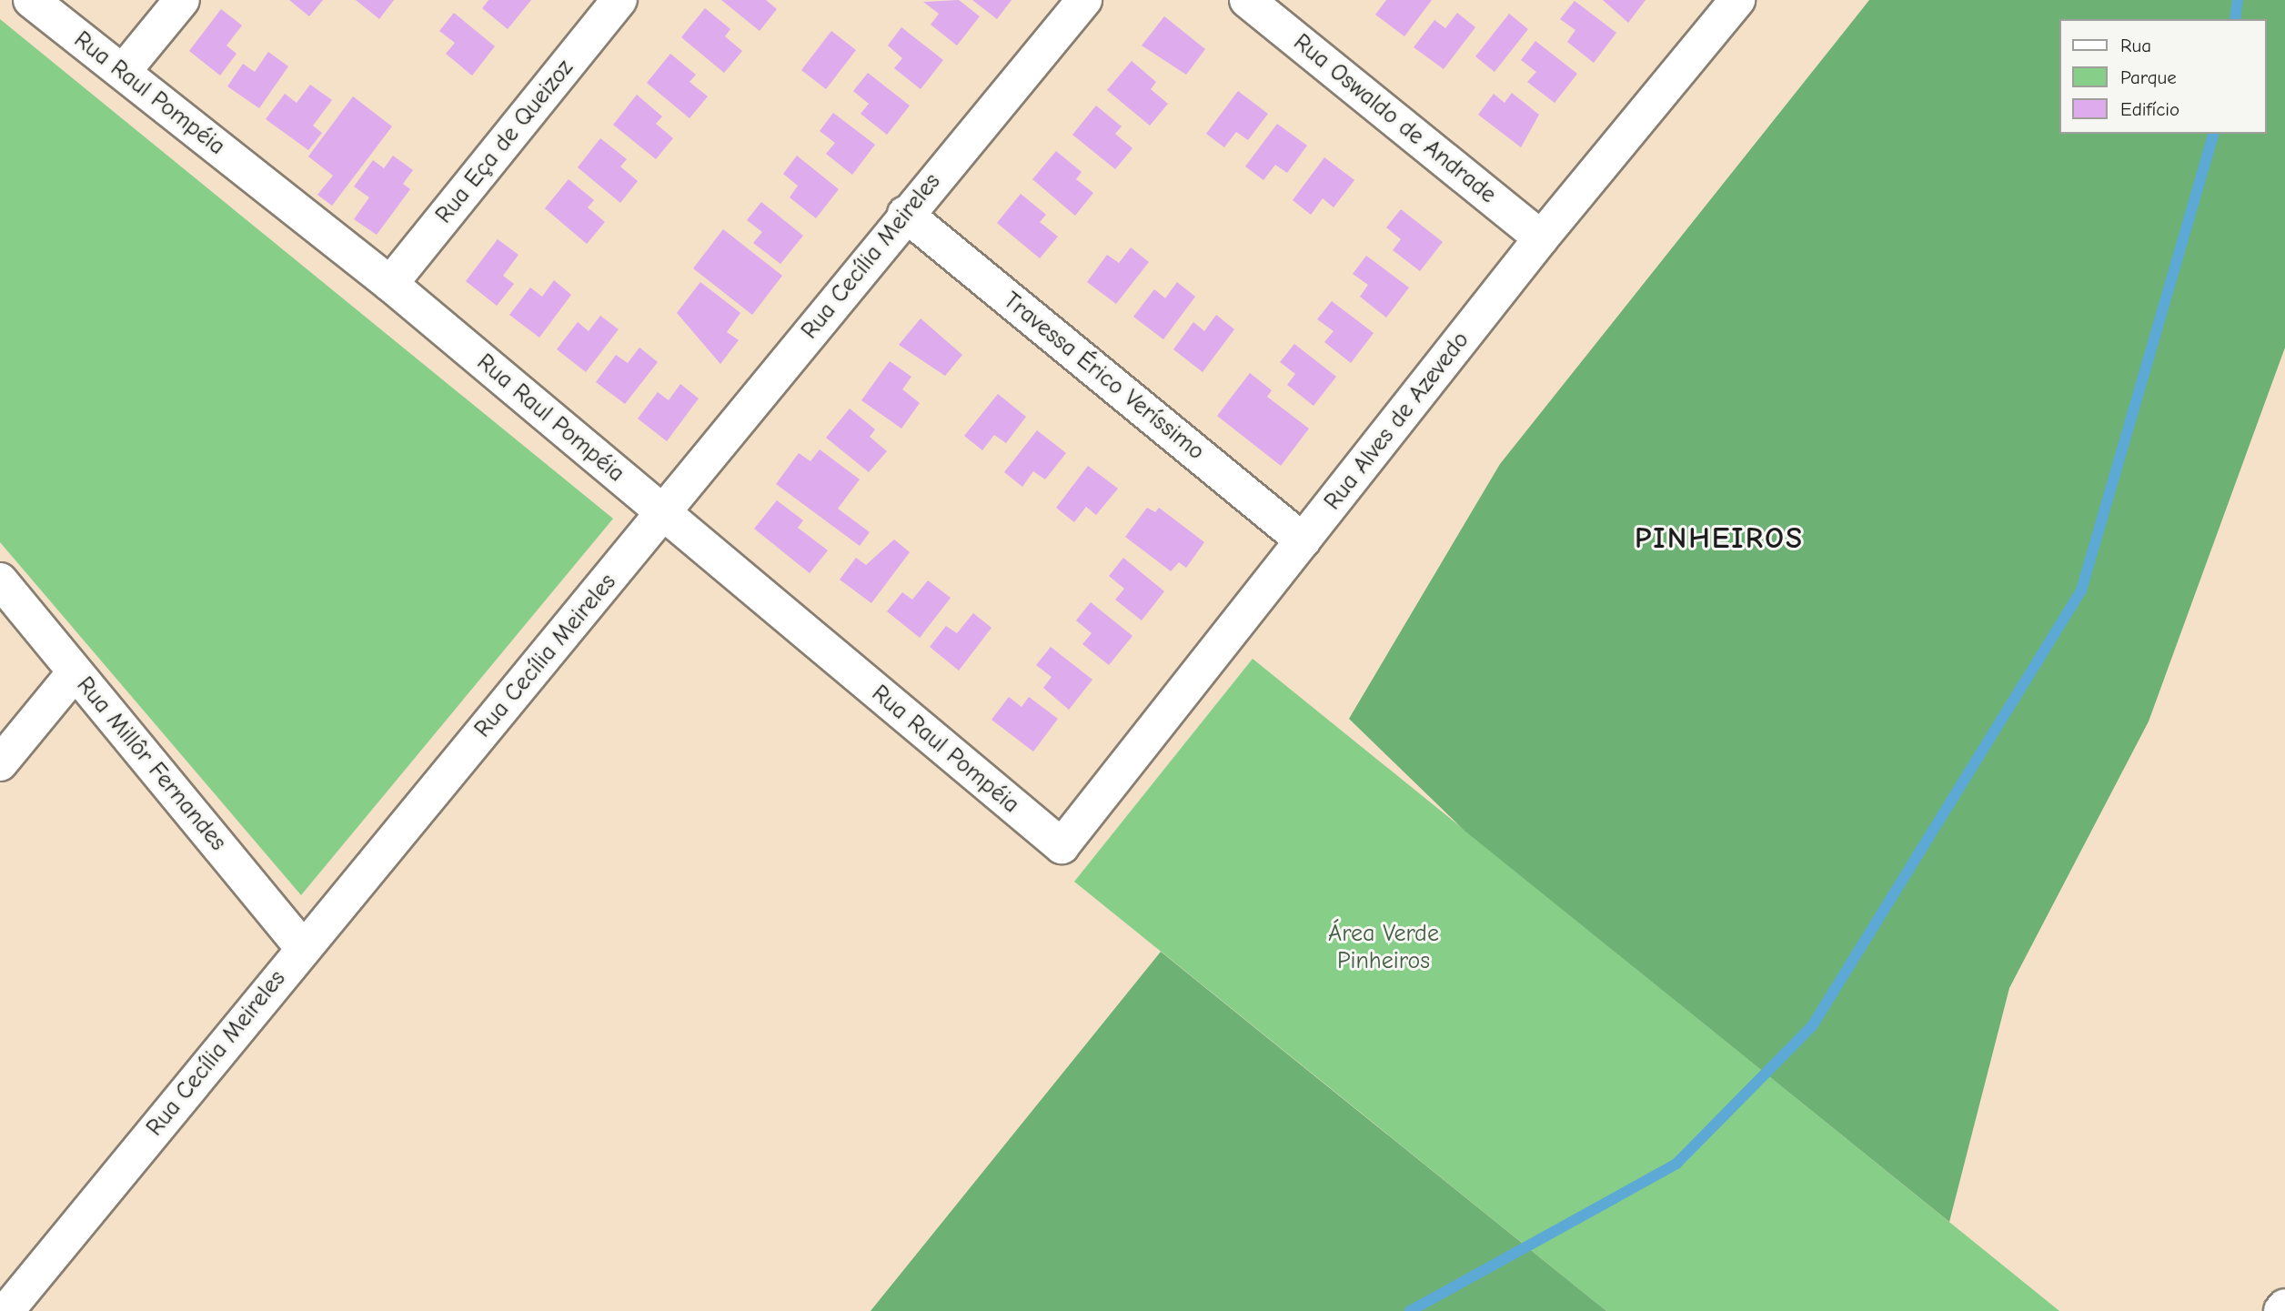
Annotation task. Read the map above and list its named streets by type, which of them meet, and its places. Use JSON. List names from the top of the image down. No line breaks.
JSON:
{"streets":{"street":["Rua Raul Pompéia","Rua Oswaldo de Andrade","Rua Eça de Queizoz","Rua Cecília Meireles","Travessa Érico Veríssimo","Rua Alves de Azevedo","Rua Millôr Fernandes"]},"crossings":[["Rua Raul Pompéia","Rua Eça de Queizoz"],["Rua Raul Pompéia","Rua Cecília Meireles"],["Rua Raul Pompéia","Rua Alves de Azevedo"],["Rua Oswaldo de Andrade","Rua Alves de Azevedo"],["Rua Cecília Meireles","Travessa Érico Veríssimo"],["Rua Cecília Meireles","Rua Millôr Fernandes"],["Travessa Érico Veríssimo","Rua Alves de Azevedo"]],"districts":["PINHEIROS"],"parks":["Área Verde Pinheiros"],"legend":["Rua","Parque","Edifício"]}
